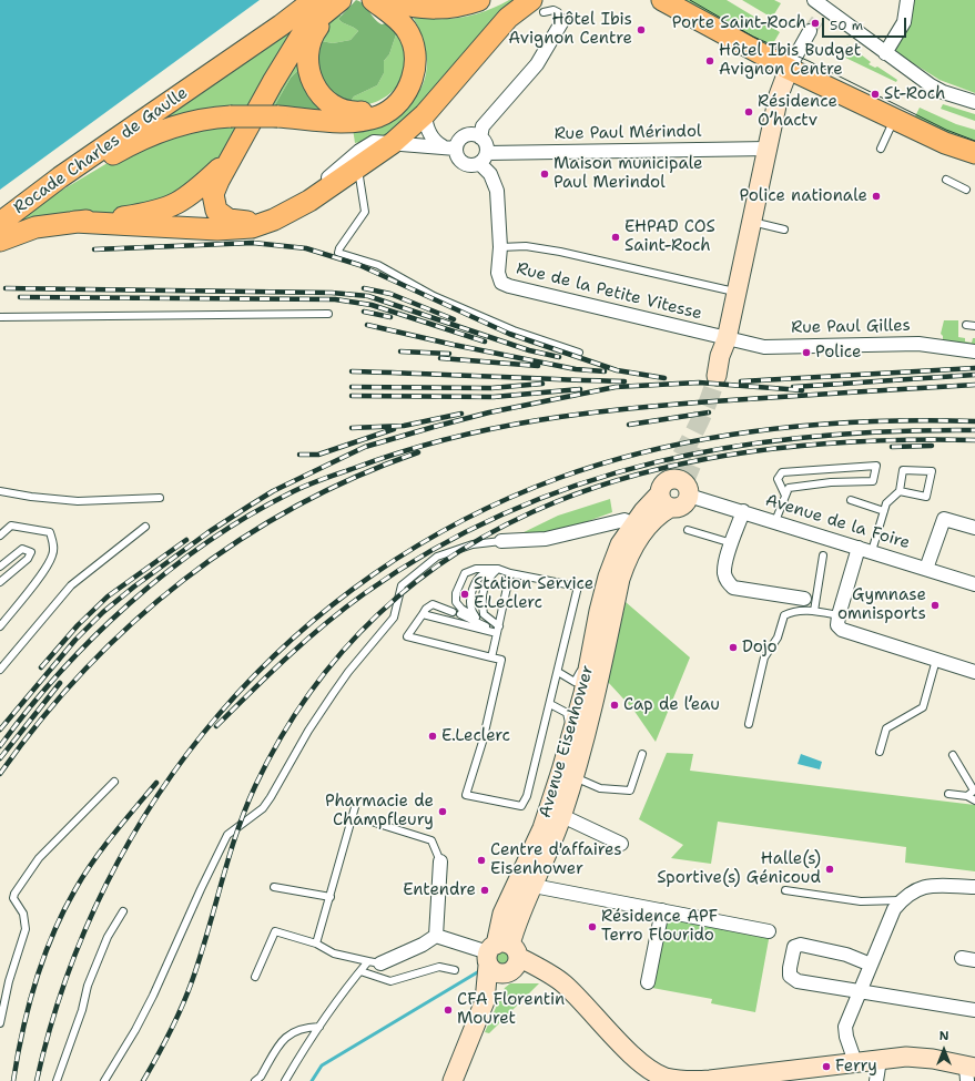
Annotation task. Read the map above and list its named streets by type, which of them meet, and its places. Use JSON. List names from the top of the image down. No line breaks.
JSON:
{"streets":{"main road":["Rocade Charles de Gaulle","Avenue Eisenhower"],"street":["Rue Paul Mérindol","Rue de la Petite Vitesse","Rue Paul Gilles","Avenue de la Foire"]},"crossings":[["Rue Paul Mérindol","Rue de la Petite Vitesse"],["Rue de la Petite Vitesse","Rue Paul Gilles"],["Avenue de la Foire","Avenue Eisenhower"]],"places":["Porte Saint-Roch","Hôtel Ibis Avignon Centre","Hôtel Ibis Budget Avignon Centre","St-Roch","Résidence O’hactv","Maison municipale Paul Merindol","Police nationale","EHPAD COS Saint-Roch","Police","Station Service E.Leclerc","Gymnase omnisports","Dojo","Cap de l’eau","E.Leclerc","Pharmacie de Champfleury","Centre d'affaires Eisenhower","Halle(s) Sportive(s) Génicoud","Entendre","Résidence APF Terro Flourido","CFA Florentin Mouret","Ferry"],"scale_bar":"50 m","north":"top"}
